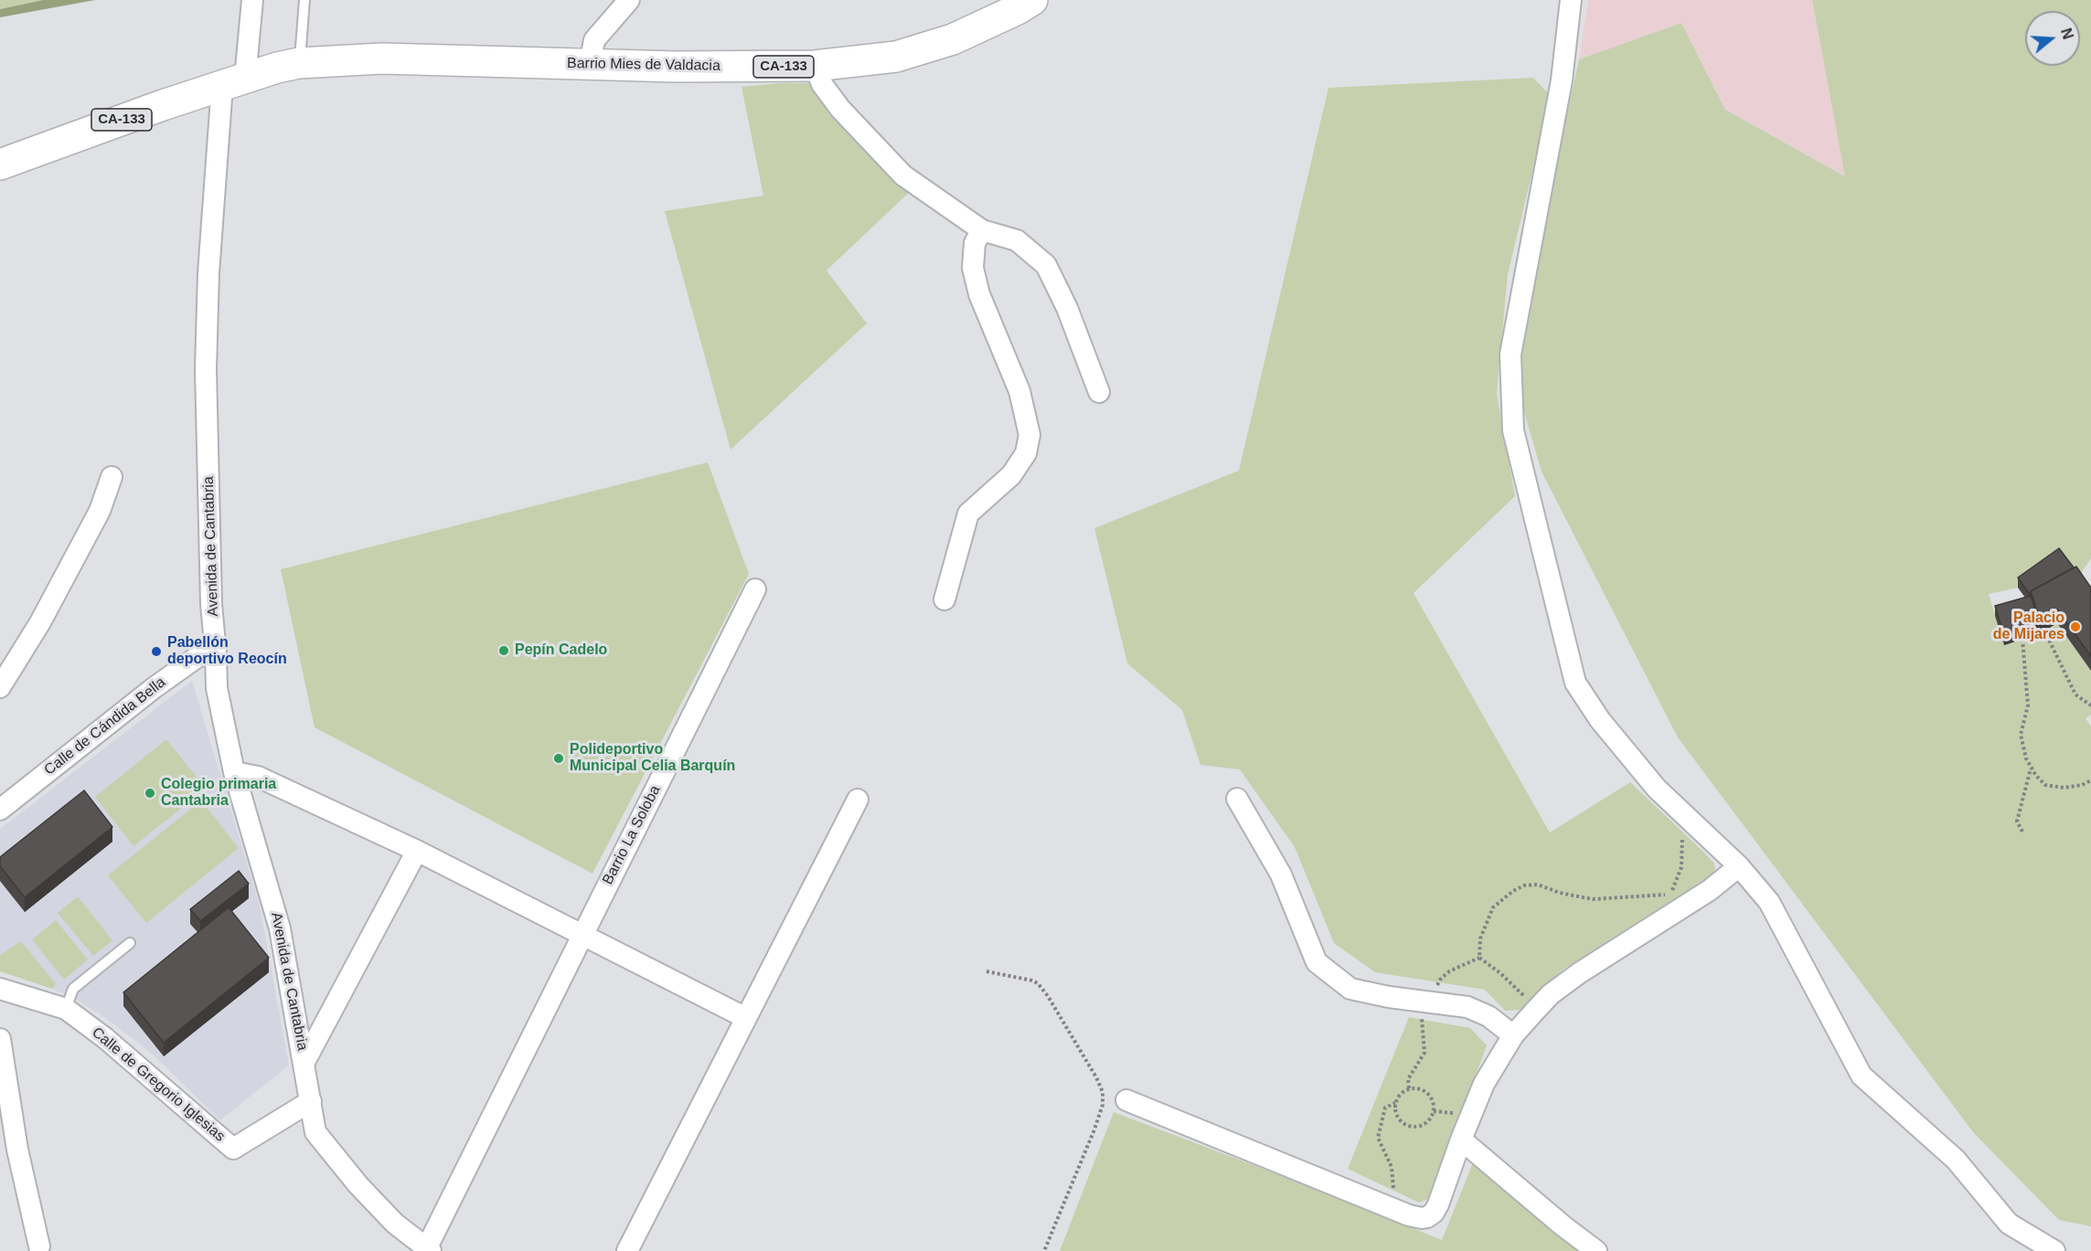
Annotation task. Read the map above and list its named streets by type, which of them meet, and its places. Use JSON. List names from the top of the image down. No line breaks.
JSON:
{"streets":{"main road":["Barrio Mies de Valdacia","CA-133"],"street":["Avenida de Cantabria","Calle de Cándida Bella","Barrio La Soloba","Calle de Gregorio Iglesias"]},"crossings":[["Barrio Mies de Valdacia","CA-133"],["Barrio Mies de Valdacia","Avenida de Cantabria"],["CA-133","Avenida de Cantabria"],["Avenida de Cantabria","Calle de Cándida Bella"],["Avenida de Cantabria","Barrio La Soloba"],["Avenida de Cantabria","Calle de Gregorio Iglesias"]],"places":["Palacio de Mijares","Pepín Cadelo","Pabellón deportivo Reocín","Polideportivo Municipal Celia Barquín","Colegio primaria Cantabria"],"north":"right"}
